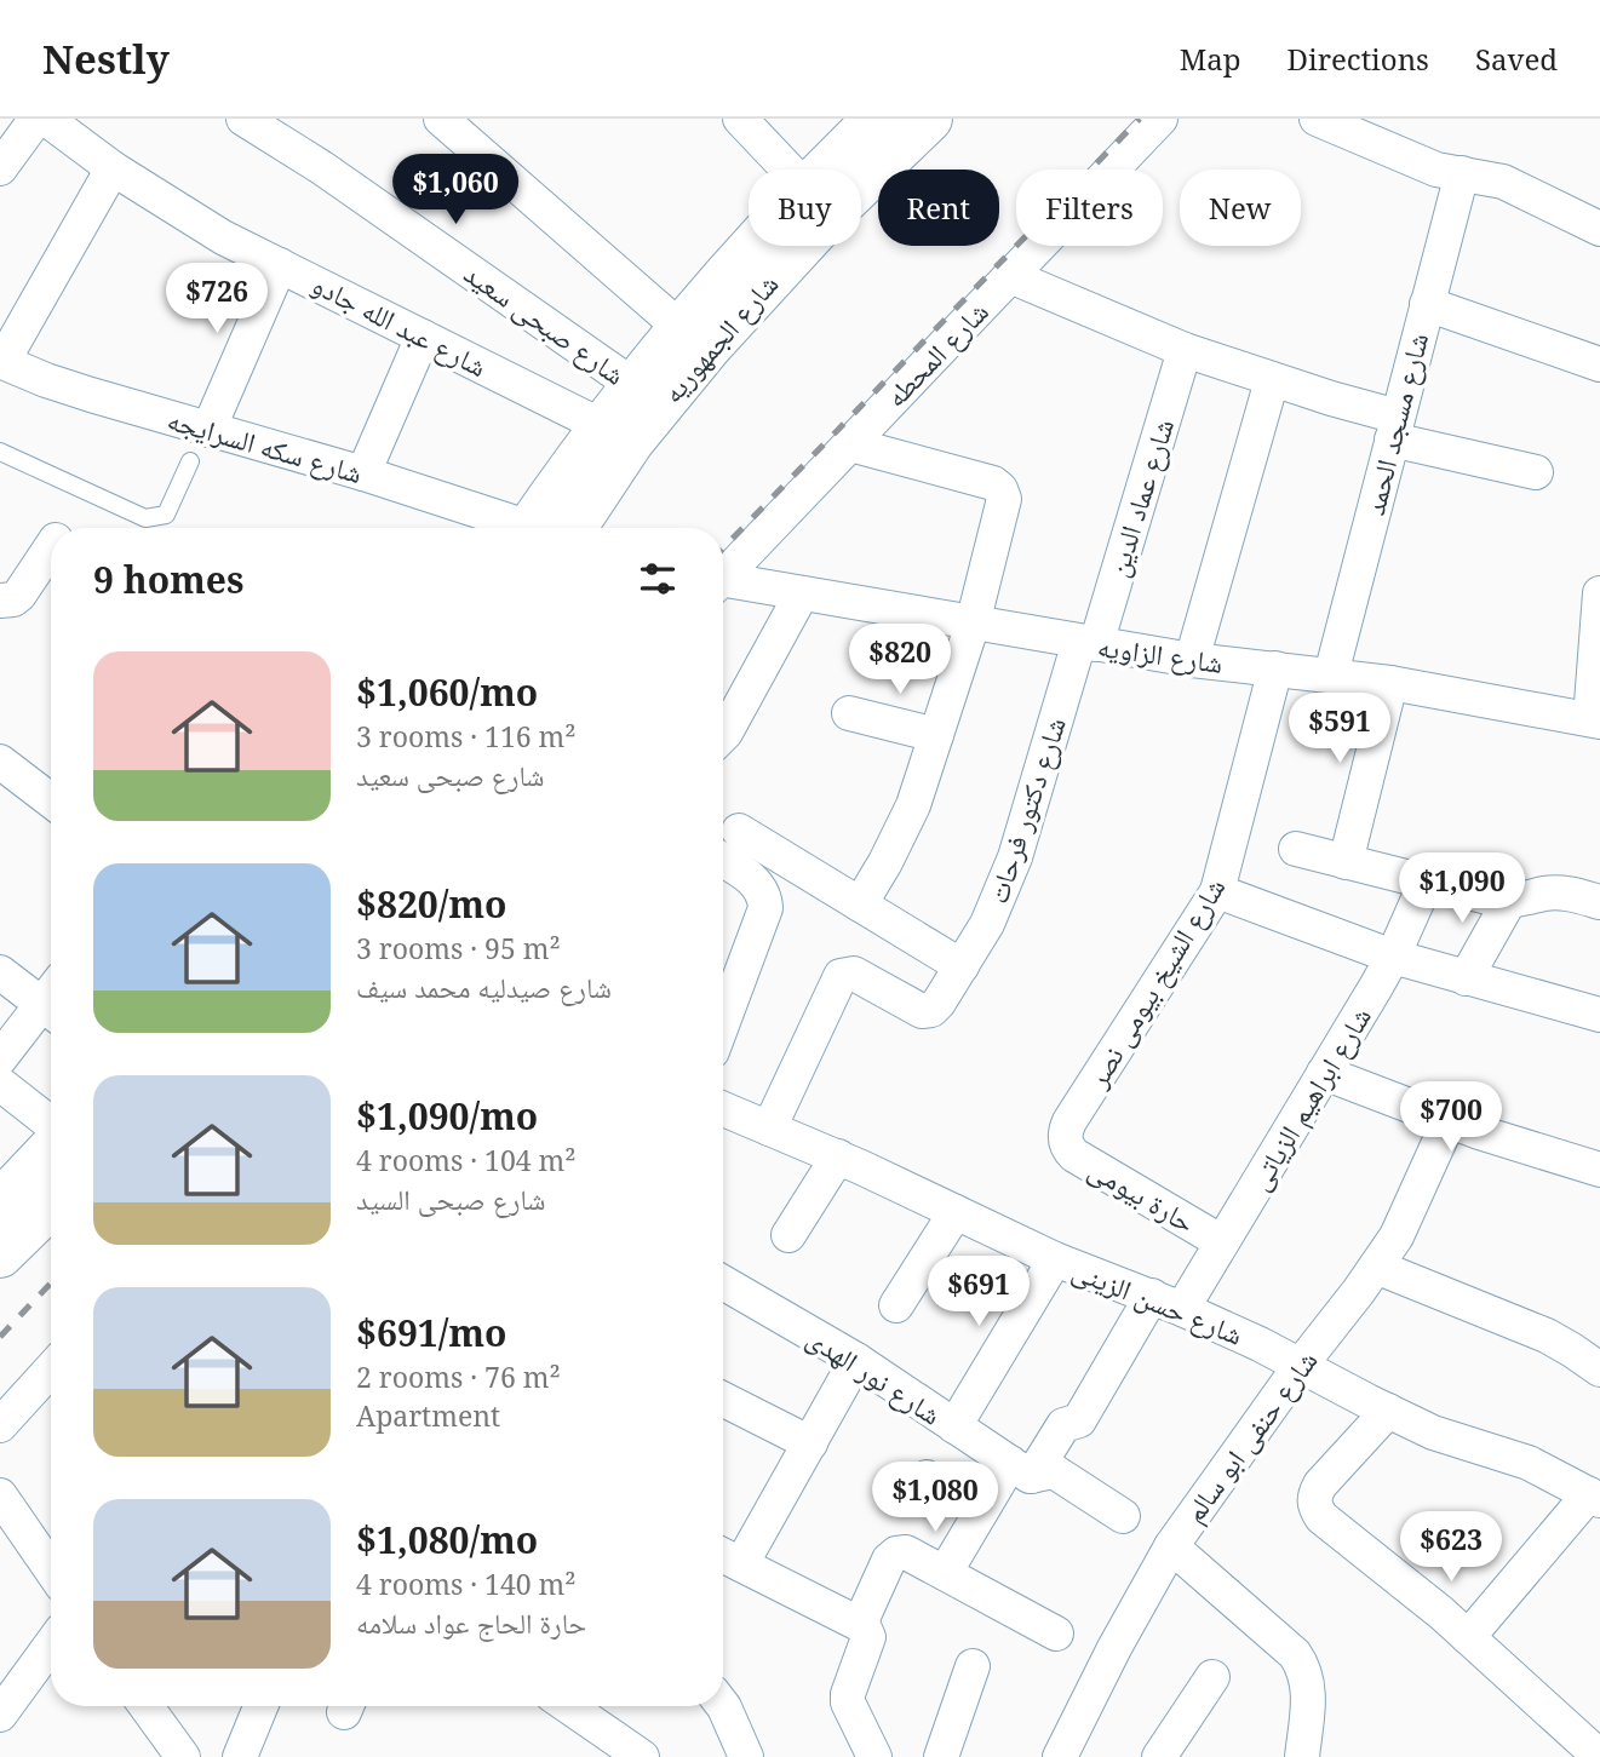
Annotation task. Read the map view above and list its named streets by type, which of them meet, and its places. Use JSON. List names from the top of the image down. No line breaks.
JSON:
{"streets":{"main road":["شارع الجمهوريه"],"street":["شارع صبحى سعيد","شارع عبد الله جادو","شارع المحطه","شارع مسجد الحمد","شارع سكه السرايجه","شارع عماد الدين","شارع الزاويه","شارع دكتور فرحات","شارع الشيخ بيومى نصر","شارع ابراهيم الزياتى","حارة بيومى","شارع حسن الزينى","شارع نور الهدى","شارع حنفى ابو سالم"]},"crossings":[["شارع صبحى سعيد","شارع الجمهوريه"],["شارع عبد الله جادو","شارع الجمهوريه"],["شارع مسجد الحمد","شارع الزاويه"],["شارع عماد الدين","شارع الزاويه"],["شارع عماد الدين","شارع دكتور فرحات"],["شارع الزاويه","شارع دكتور فرحات"],["شارع الزاويه","شارع الشيخ بيومى نصر"],["شارع دكتور فرحات","شارع حسن الزينى"],["شارع الشيخ بيومى نصر","حارة بيومى"],["شارع ابراهيم الزياتى","حارة بيومى"],["شارع ابراهيم الزياتى","شارع حسن الزينى"],["شارع ابراهيم الزياتى","شارع نور الهدى"],["شارع حسن الزينى","شارع حنفى ابو سالم"]],"page":{"header":"Nestly","nav":["Map","Directions","Saved"],"price":["$1,060","$726","$820","$591","$1,090","$700","$691","$1,080","$623"],"chip":["Buy","Rent","Filters","New"],"heading":"9 homes","list":[{"name":"$1,060/mo","note":"3 rooms · 116 m² · شارع صبحى سعيد"},{"name":"$820/mo","note":"3 rooms · 95 m² · شارع صيدليه محمد سيف"},{"name":"$1,090/mo","note":"4 rooms · 104 m² · شارع صبحى السيد"},{"name":"$691/mo","note":"2 rooms · 76 m² · Apartment"},{"name":"$1,080/mo","note":"4 rooms · 140 m² · حارة الحاج عواد سلامه"}]}}
